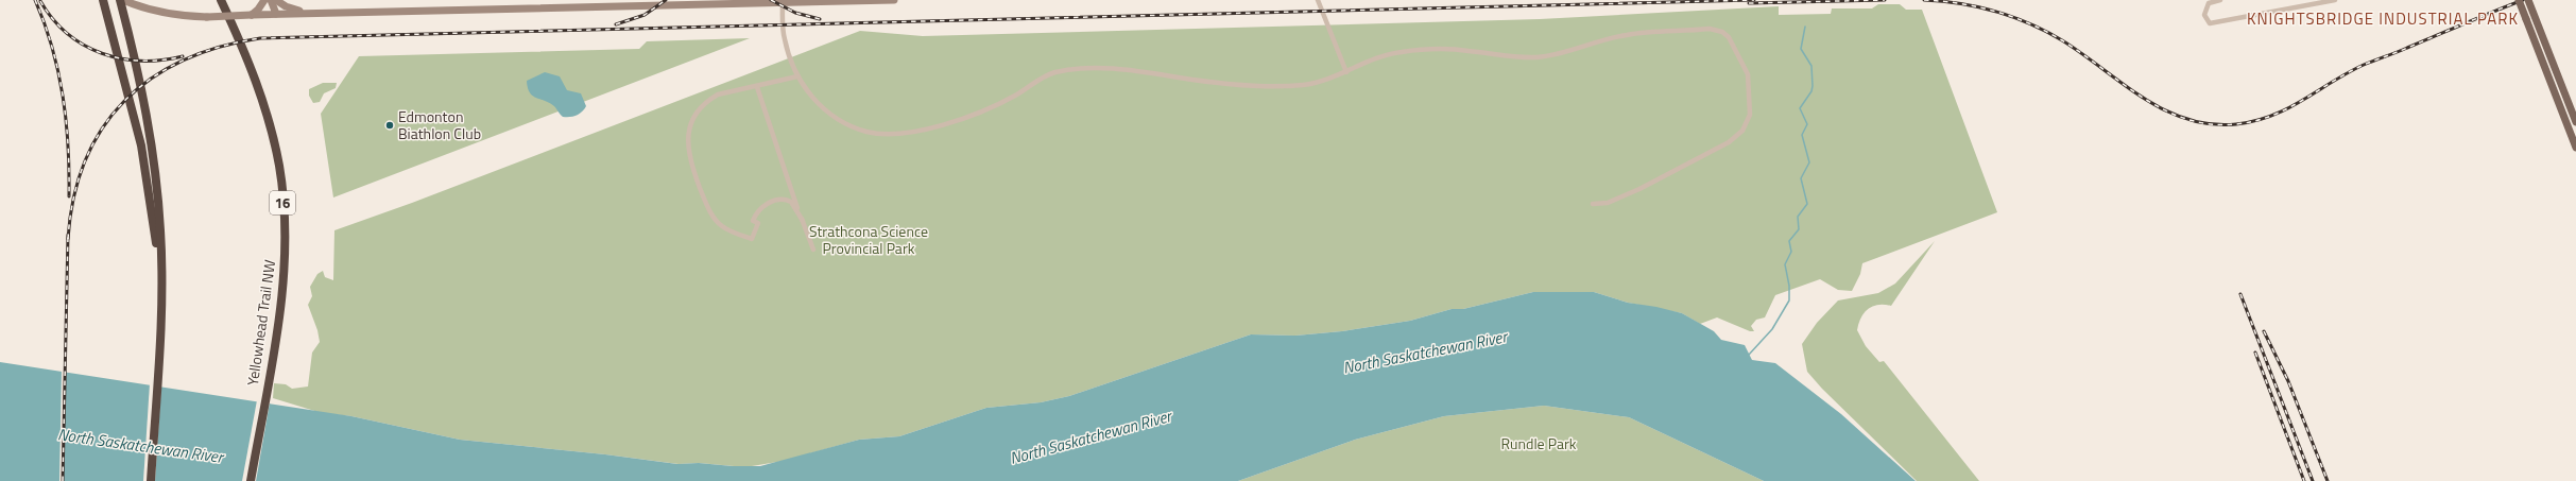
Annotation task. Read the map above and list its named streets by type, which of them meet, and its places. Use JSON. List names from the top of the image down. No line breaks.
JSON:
{"streets":{"highway":["16","Yellowhead Trail NW"]},"districts":["KNIGHTSBRIDGE INDUSTRIAL PARK"],"water":["North Saskatchewan River"],"parks":["Strathcona Science Provincial Park","Rundle Park"],"places":["Edmonton Biathlon Club"]}
